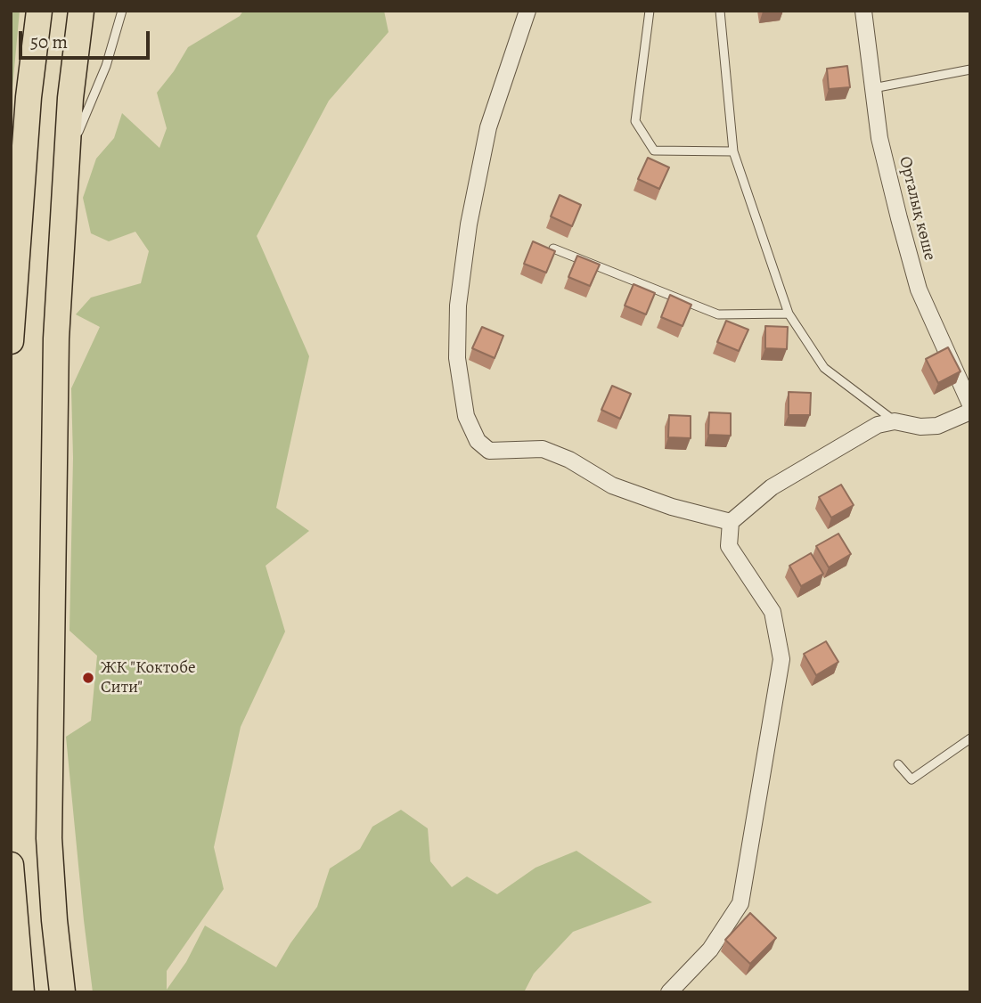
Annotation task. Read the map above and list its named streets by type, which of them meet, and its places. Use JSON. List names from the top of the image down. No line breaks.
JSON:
{"streets":{"street":["Орталық көше"]},"places":["ЖК \"Коктобе Сити\""],"scale_bar":"50 m"}
